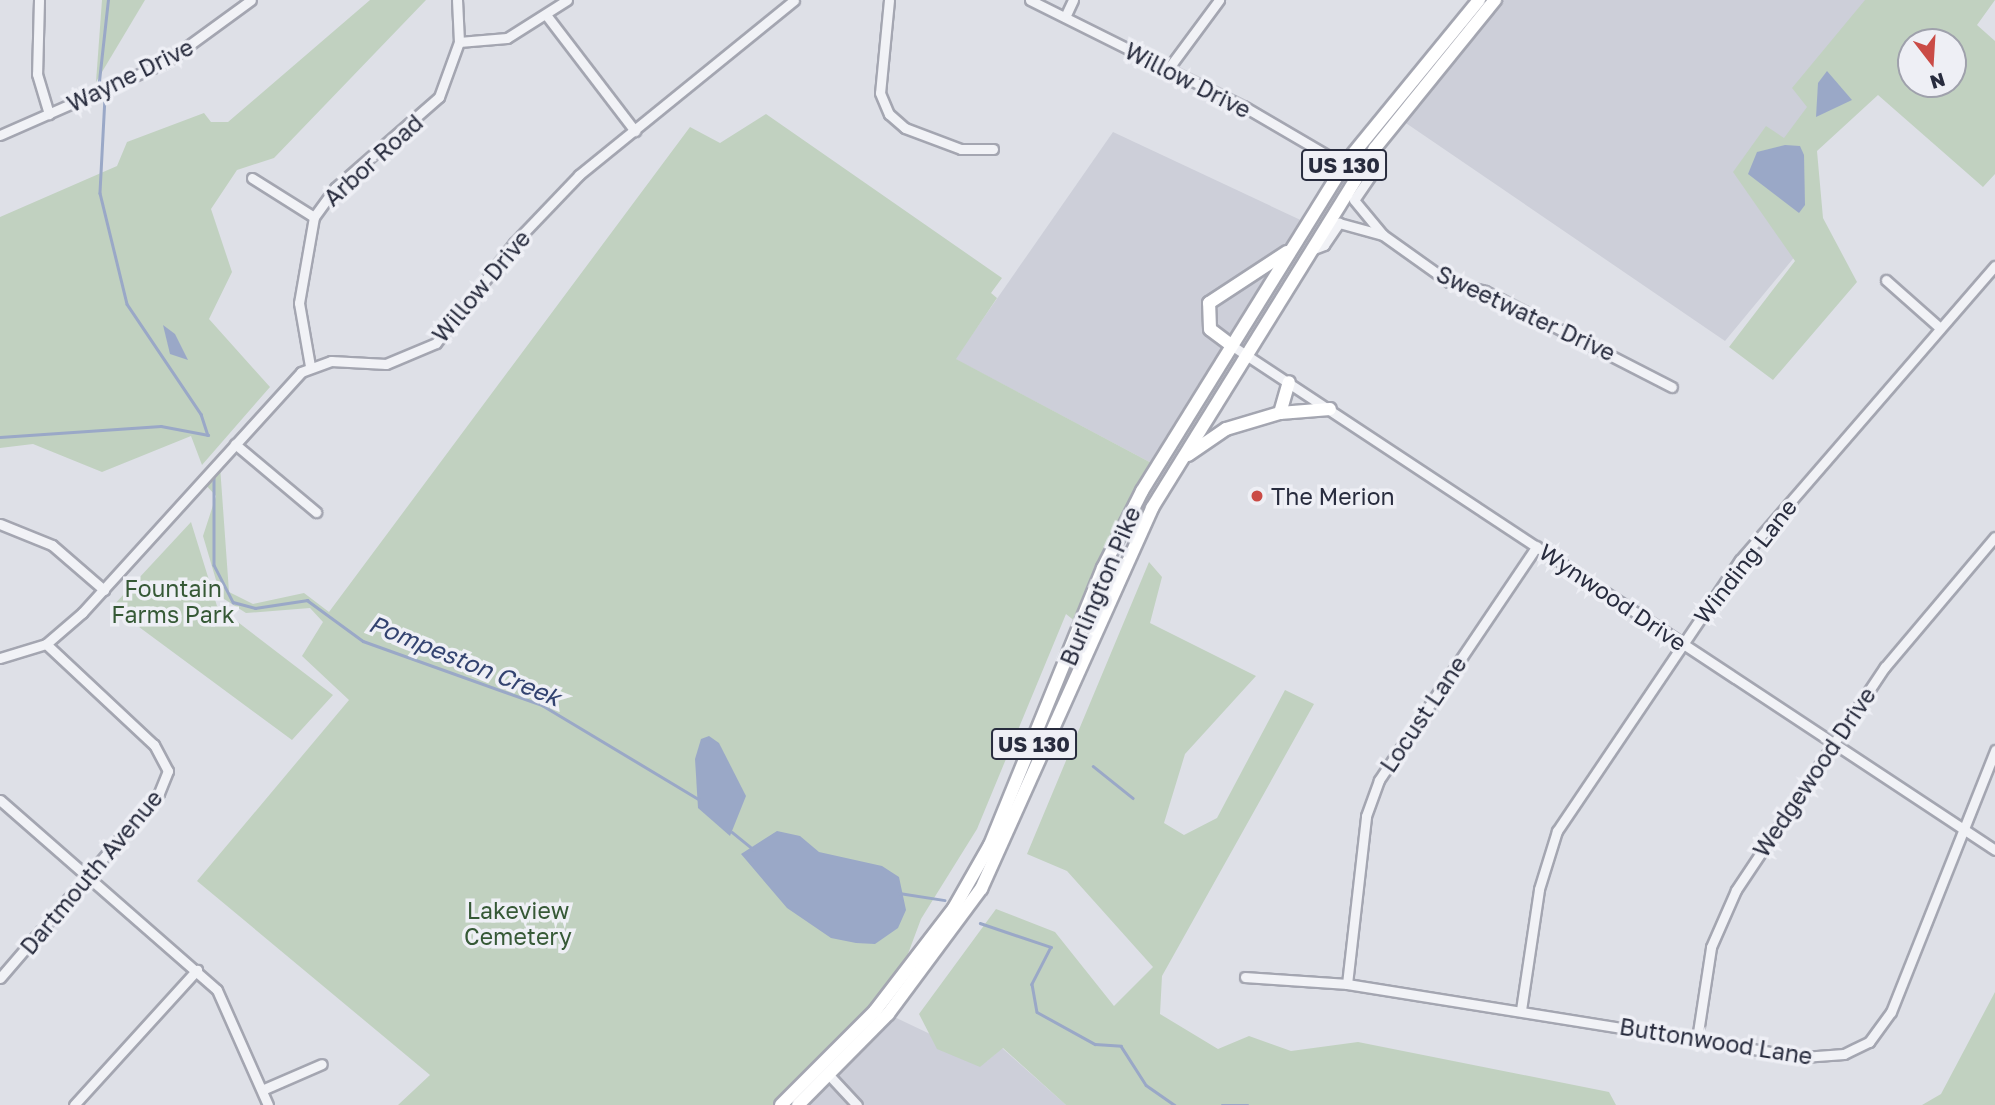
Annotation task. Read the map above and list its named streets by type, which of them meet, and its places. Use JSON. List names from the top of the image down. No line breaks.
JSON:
{"streets":{"highway":["US 130","Burlington Pike"],"street":["Wayne Drive","Willow Drive","Arbor Road","Sweetwater Drive","Winding Lane","Wynwood Drive","Locust Lane","Wedgewood Drive","Dartmouth Avenue","Buttonwood Lane"]},"crossings":[["Willow Drive","Arbor Road"],["Willow Drive","Burlington Pike"],["Sweetwater Drive","Burlington Pike"],["Winding Lane","Wynwood Drive"],["Winding Lane","Buttonwood Lane"],["Burlington Pike","Wynwood Drive"],["Wynwood Drive","Locust Lane"],["Wynwood Drive","Wedgewood Drive"],["Wynwood Drive","Buttonwood Lane"],["Locust Lane","Buttonwood Lane"],["Wedgewood Drive","Buttonwood Lane"]],"water":["Pompeston Creek"],"parks":["Fountain Farms Park","Lakeview Cemetery"],"places":["The Merion"],"north":"bottom"}
